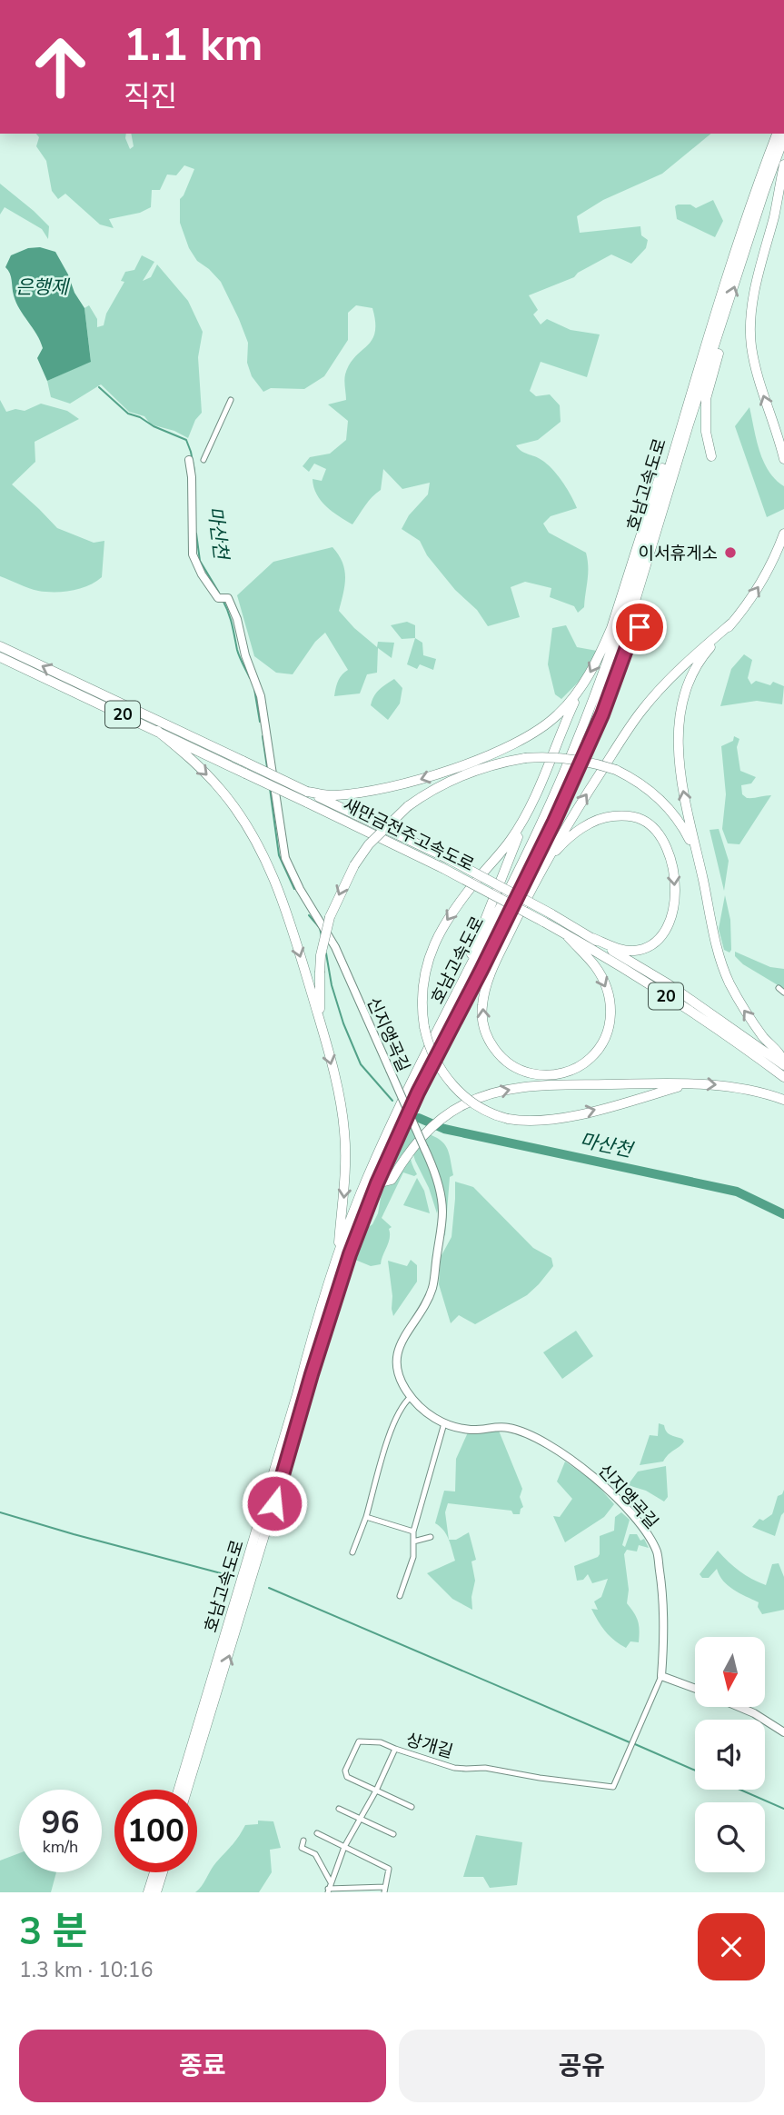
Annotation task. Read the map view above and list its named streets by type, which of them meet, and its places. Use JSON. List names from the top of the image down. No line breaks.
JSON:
{"streets":{"highway":["호남고속도로","20","새만금전주고속도로"],"street":["신지앵곡길","상개길"]},"crossings":[["신지앵곡길","상개길"]],"water":["은행제","마산천"],"places":["이서휴게소"],"north":"bottom","page":{"turn":["1.1 km","직진"],"speed":"96 km/h","limit":"100","heading":["3 분","1.3 km · 10:16"],"buttons":["종료","공유"]}}
